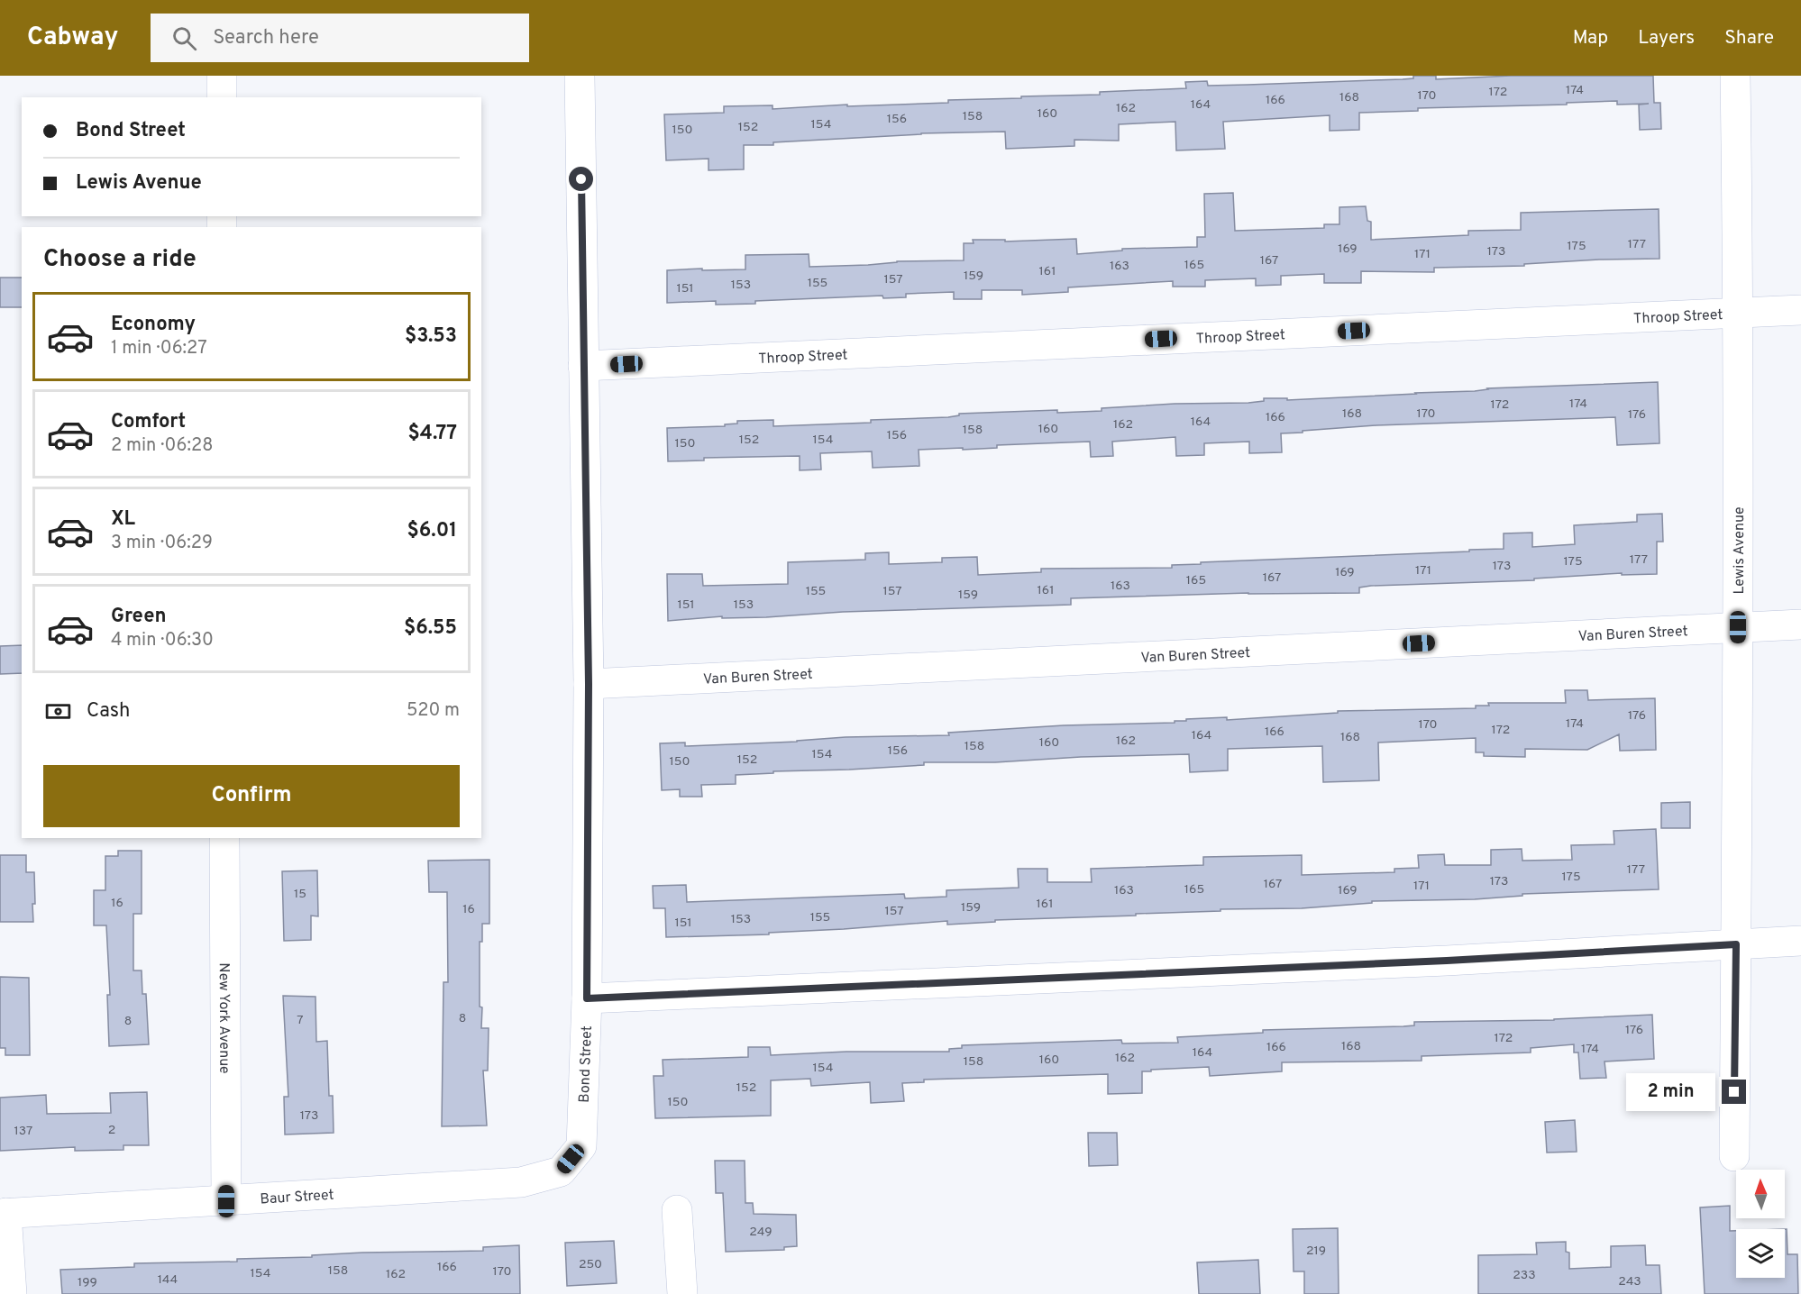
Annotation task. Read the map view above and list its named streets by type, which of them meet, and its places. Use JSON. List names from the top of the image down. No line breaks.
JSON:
{"streets":{"street":["Throop Street","Lewis Avenue","Van Buren Street","New York Avenue","Bond Street","Baur Street"]},"crossings":[["Throop Street","Lewis Avenue"],["Throop Street","Bond Street"],["Lewis Avenue","Van Buren Street"],["Van Buren Street","Bond Street"],["New York Avenue","Baur Street"],["Bond Street","Baur Street"]],"house_numbers":["174","172","170","168","166","164","162","160","158","156","154","152","150","177","175","169","173","171","167","165","163","161","159","157","155","153","151","174","172","168","170","176","166","164","162","160","158","156","152","154","150","177","175","173","171","169","167","165","163","161","155","157","159","151","153","176","174","170","172","166","164","168","162","160","158","156","154","152","150","177","175","173","167","171","165","163","169","15","16","161","159","16","157","155","153","151","8","7","8","176","172","168","166","174","164","162","160","158","154","152","150","173","2","137","249","219","250","166","158","170","154","162","233","144","243","199"],"north":"top","page":{"header":"Cabway","search":"Search here","nav":["Map","Layers","Share"],"banner":["Bond Street","Lewis Avenue"],"heading":"Choose a ride","list":[{"name":"Economy","note":"1 min · 06:27","value":"$3.53"},{"name":"Comfort","note":"2 min · 06:28","value":"$4.77"},{"name":"XL","note":"3 min · 06:29","value":"$6.01"},{"name":"Green","note":"4 min · 06:30","value":"$6.55"}],"pay":["Cash","520 m"],"buttons":"Confirm","bubble":"2 min"}}
